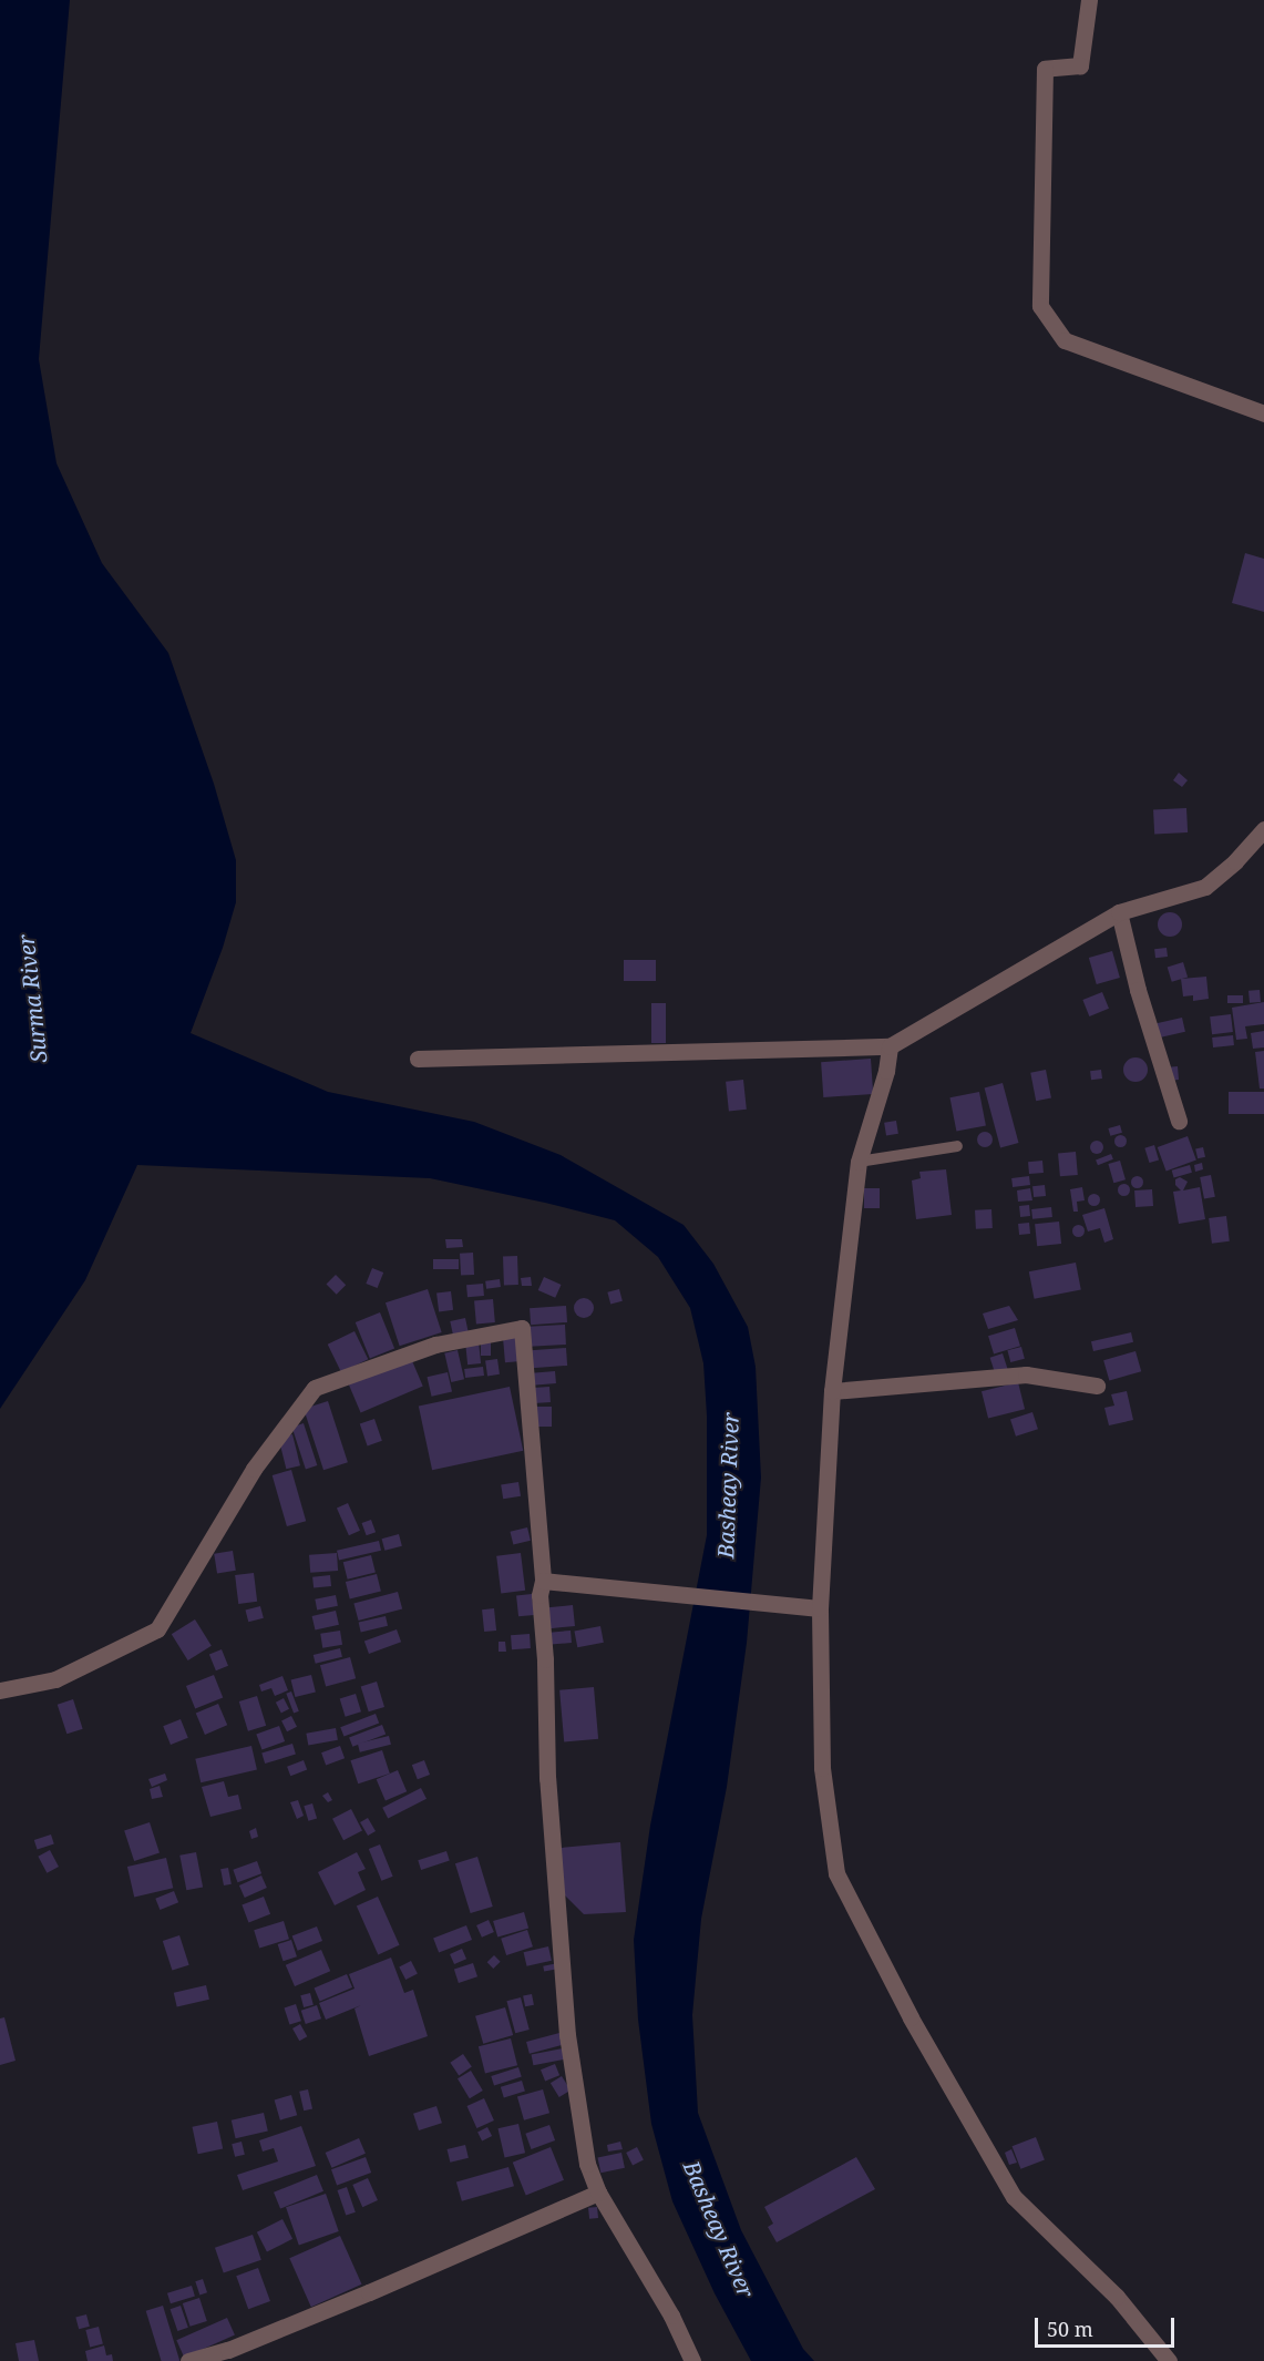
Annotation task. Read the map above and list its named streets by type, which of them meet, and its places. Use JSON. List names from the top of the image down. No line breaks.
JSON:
{"water":["Surma River","Basheay River"],"scale_bar":"50 m"}
